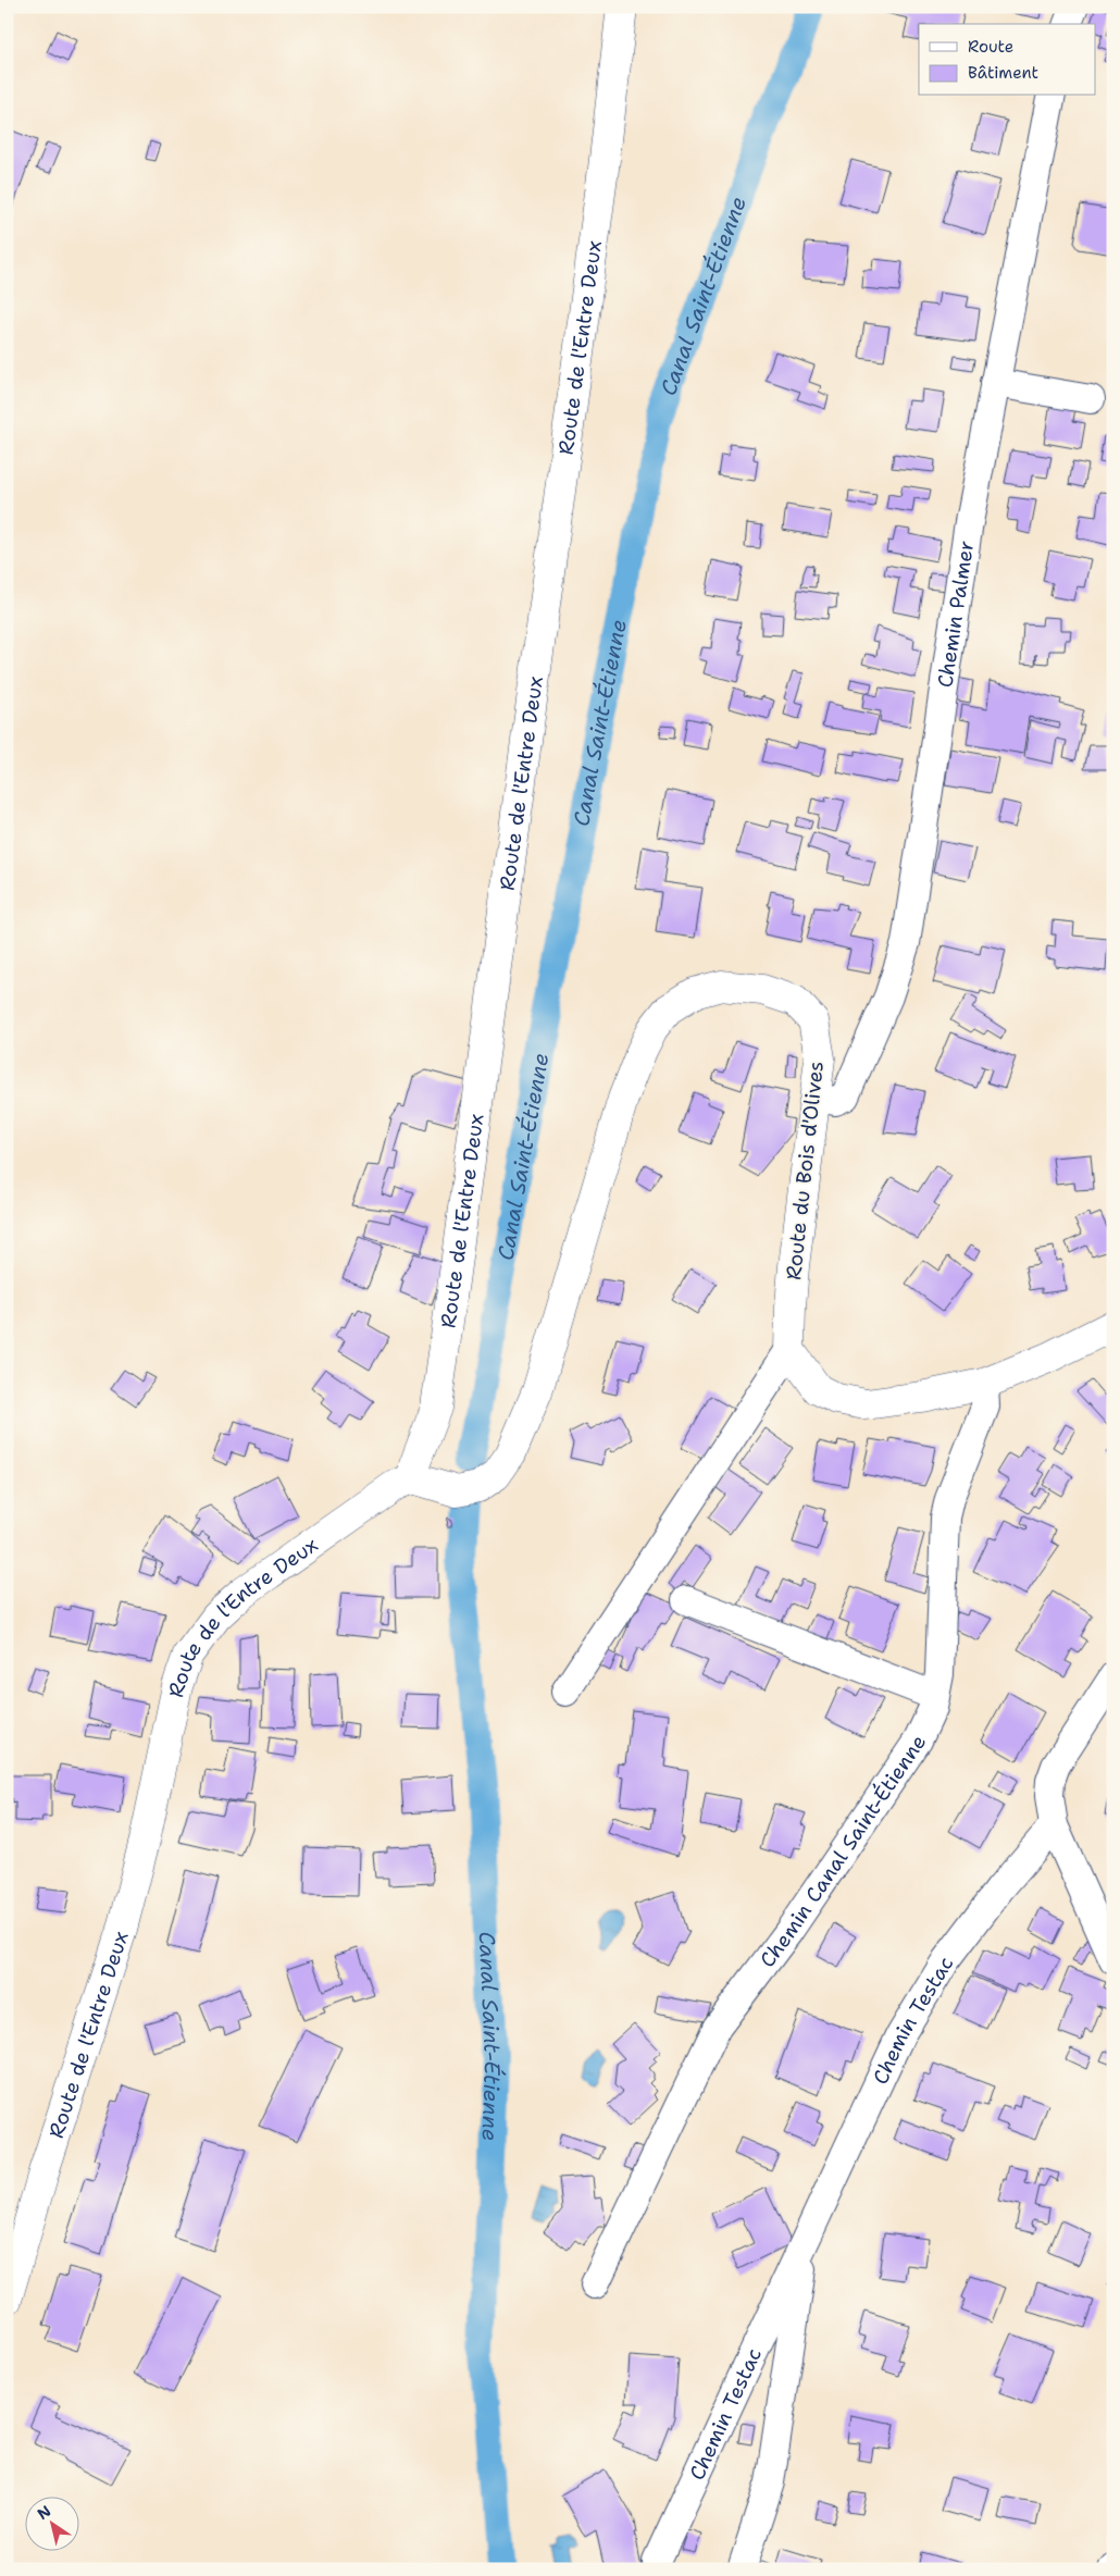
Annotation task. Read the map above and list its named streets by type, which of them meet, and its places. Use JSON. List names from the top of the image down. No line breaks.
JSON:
{"streets":{"main road":["Route de l'Entre Deux","Route du Bois d'Olives"],"street":["Chemin Palmer","Chemin Canal Saint-Étienne","Chemin Testac"]},"crossings":[["Route de l'Entre Deux","Route du Bois d'Olives"],["Chemin Palmer","Route du Bois d'Olives"]],"water":["Canal Saint-Étienne"],"legend":["Route","Bâtiment"],"north":"top left"}
